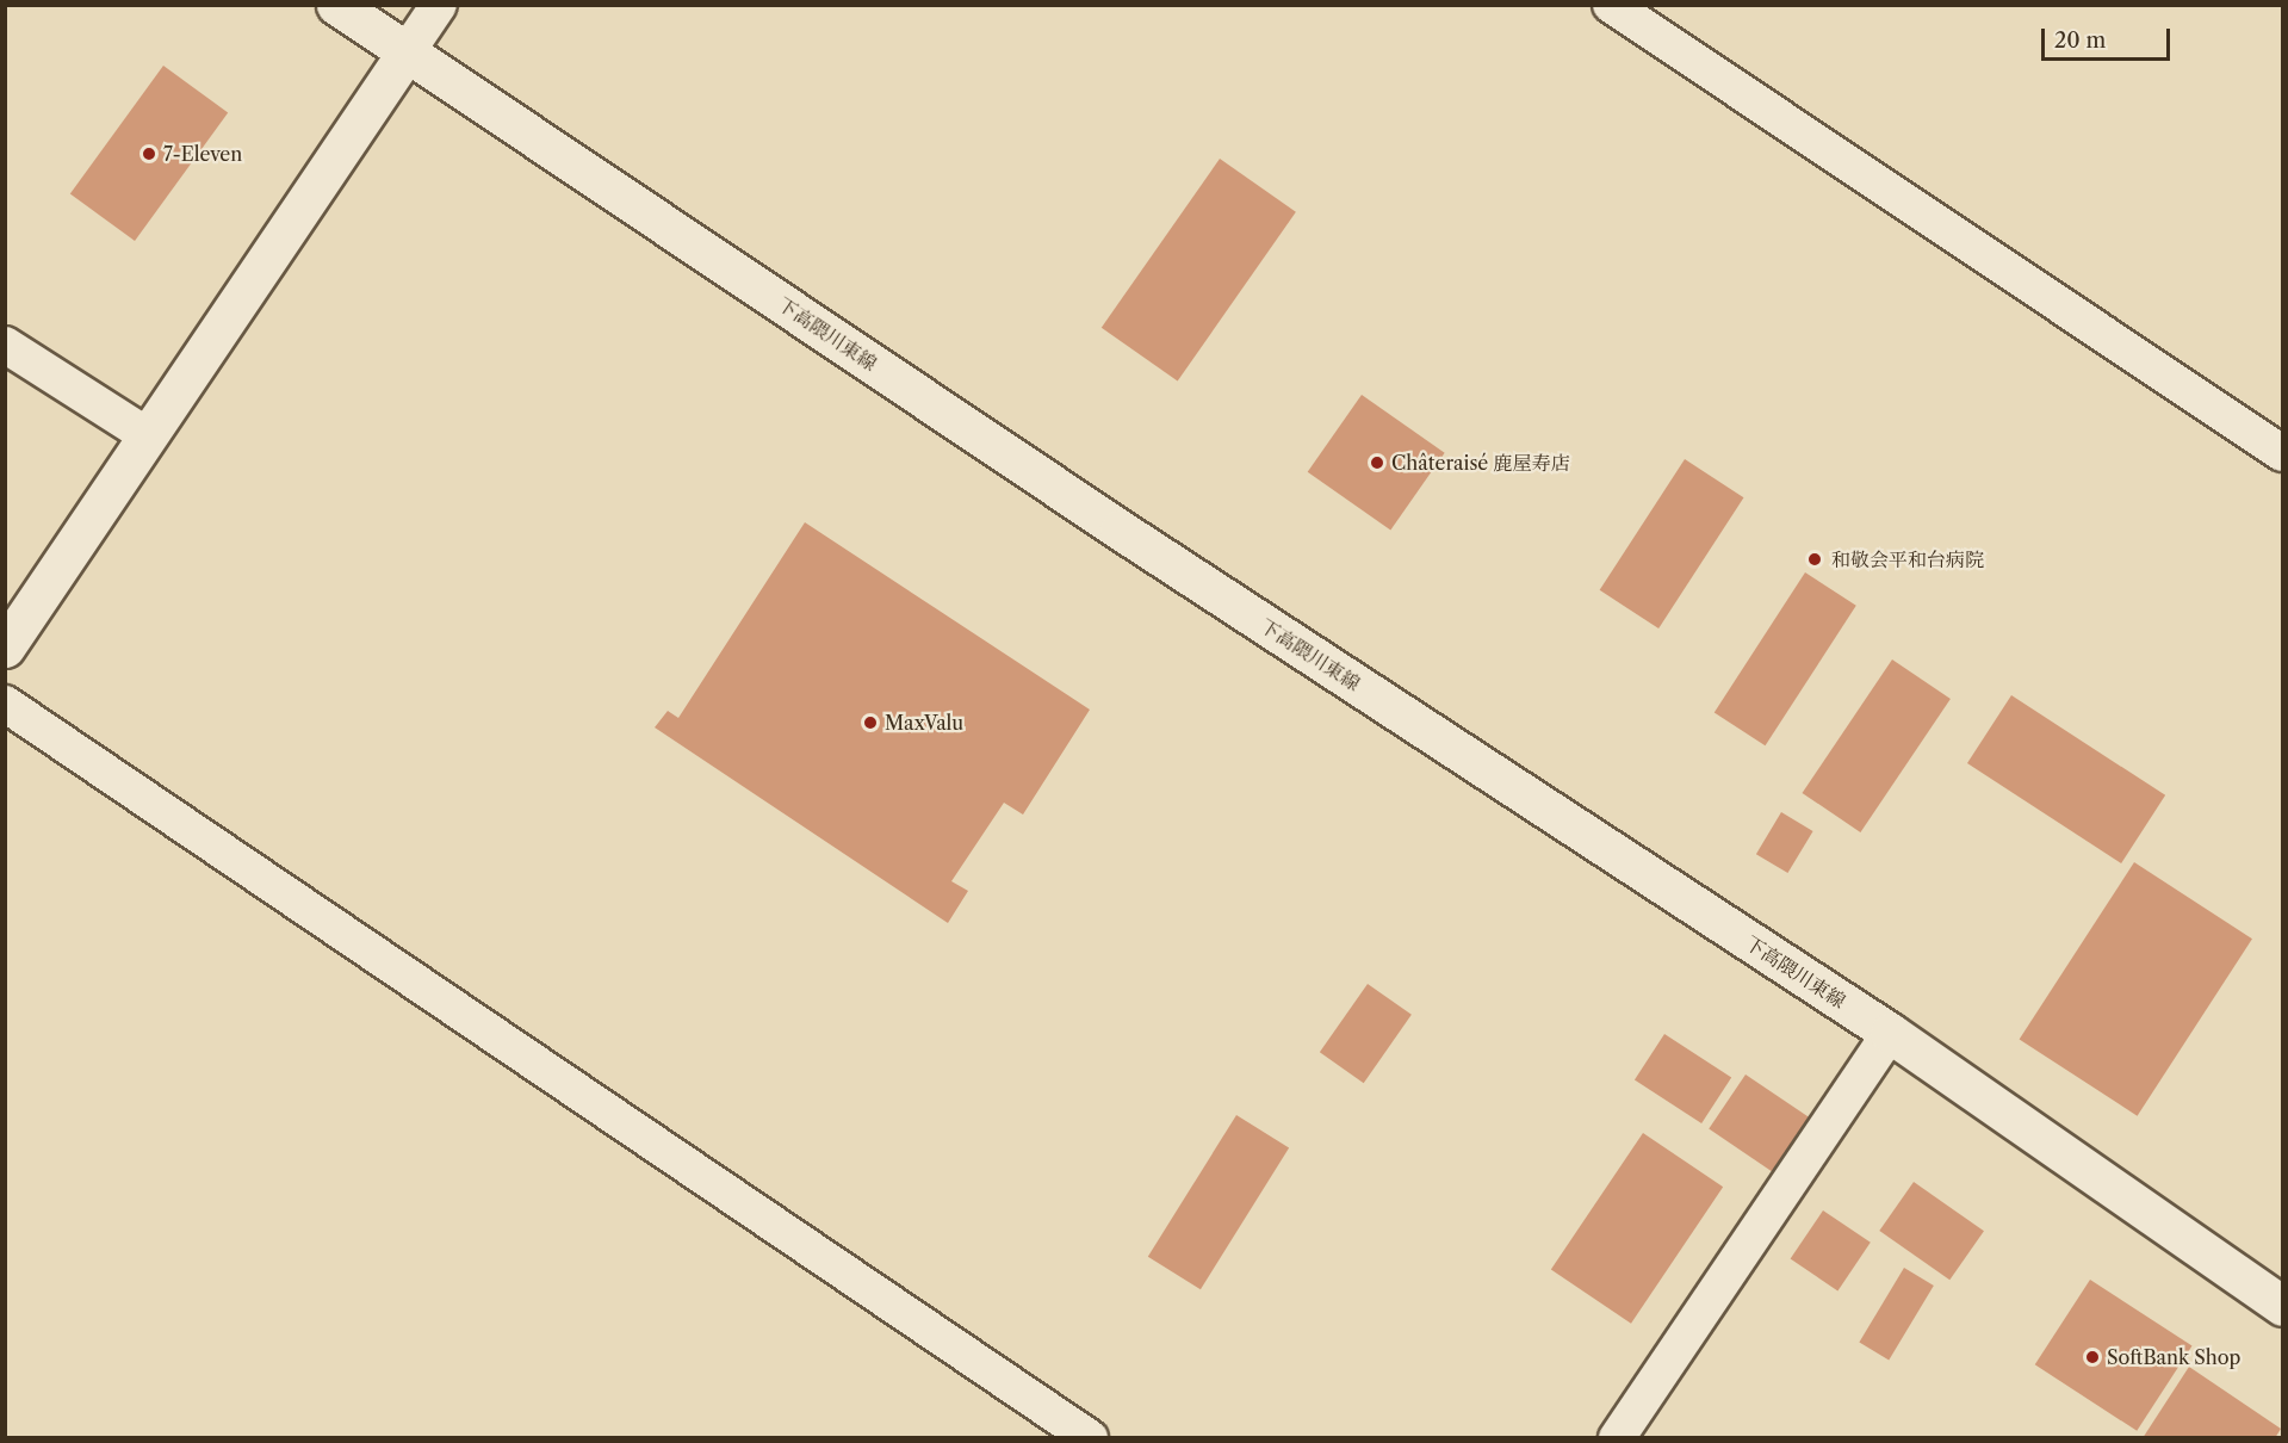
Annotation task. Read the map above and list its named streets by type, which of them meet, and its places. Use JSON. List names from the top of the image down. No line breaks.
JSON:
{"streets":{"main road":["下高隈川東線"]},"places":["7-Eleven","Châteraisé 鹿屋寿店","和敬会平和台病院","MaxValu","SoftBank Shop"],"scale_bar":"20 m"}
